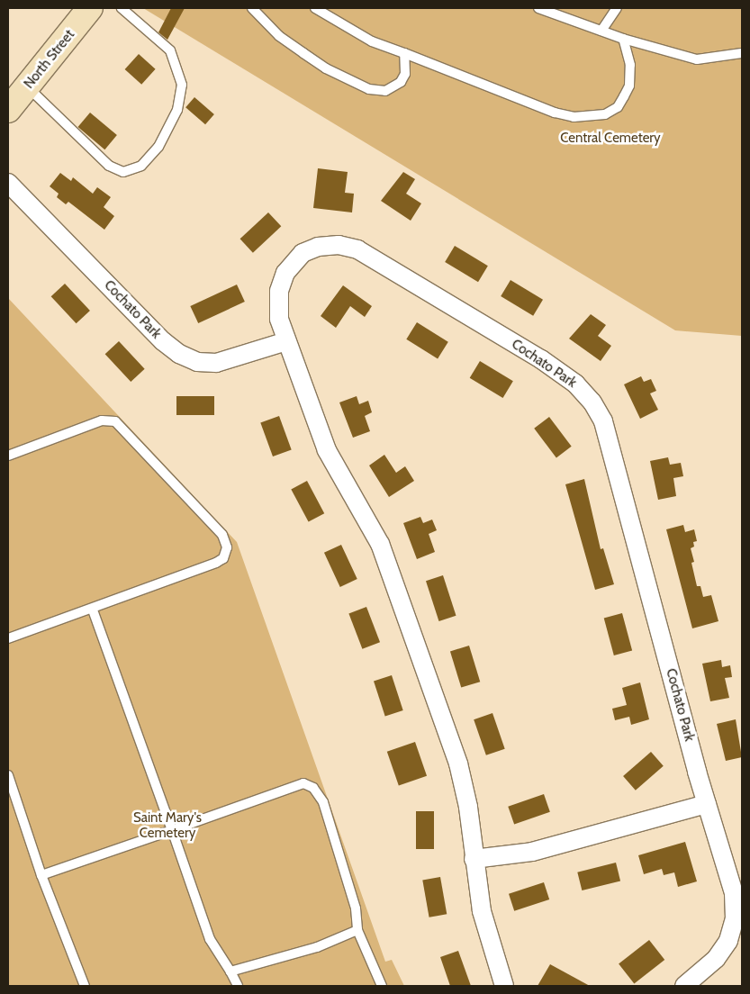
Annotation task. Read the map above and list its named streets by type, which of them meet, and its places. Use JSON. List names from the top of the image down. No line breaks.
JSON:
{"streets":{"main road":["North Street"],"street":["Cochato Park"]},"parks":["Central Cemetery","Saint Mary's Cemetery"]}
